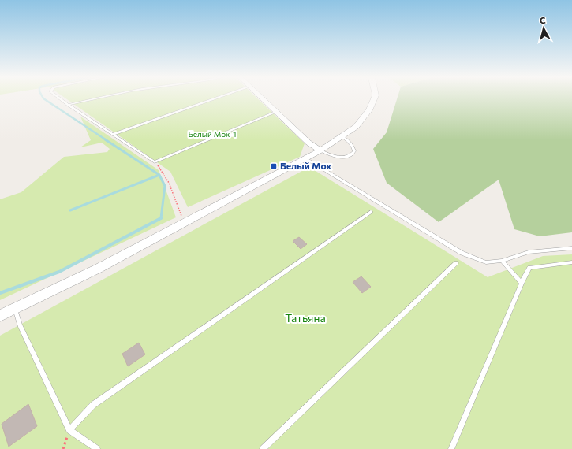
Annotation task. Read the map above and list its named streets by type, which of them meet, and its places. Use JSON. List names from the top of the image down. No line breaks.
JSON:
{"parks":["Белый Мох-1","Татьяна"],"places":{"transit":["Белый Мох"]},"north":"top"}
